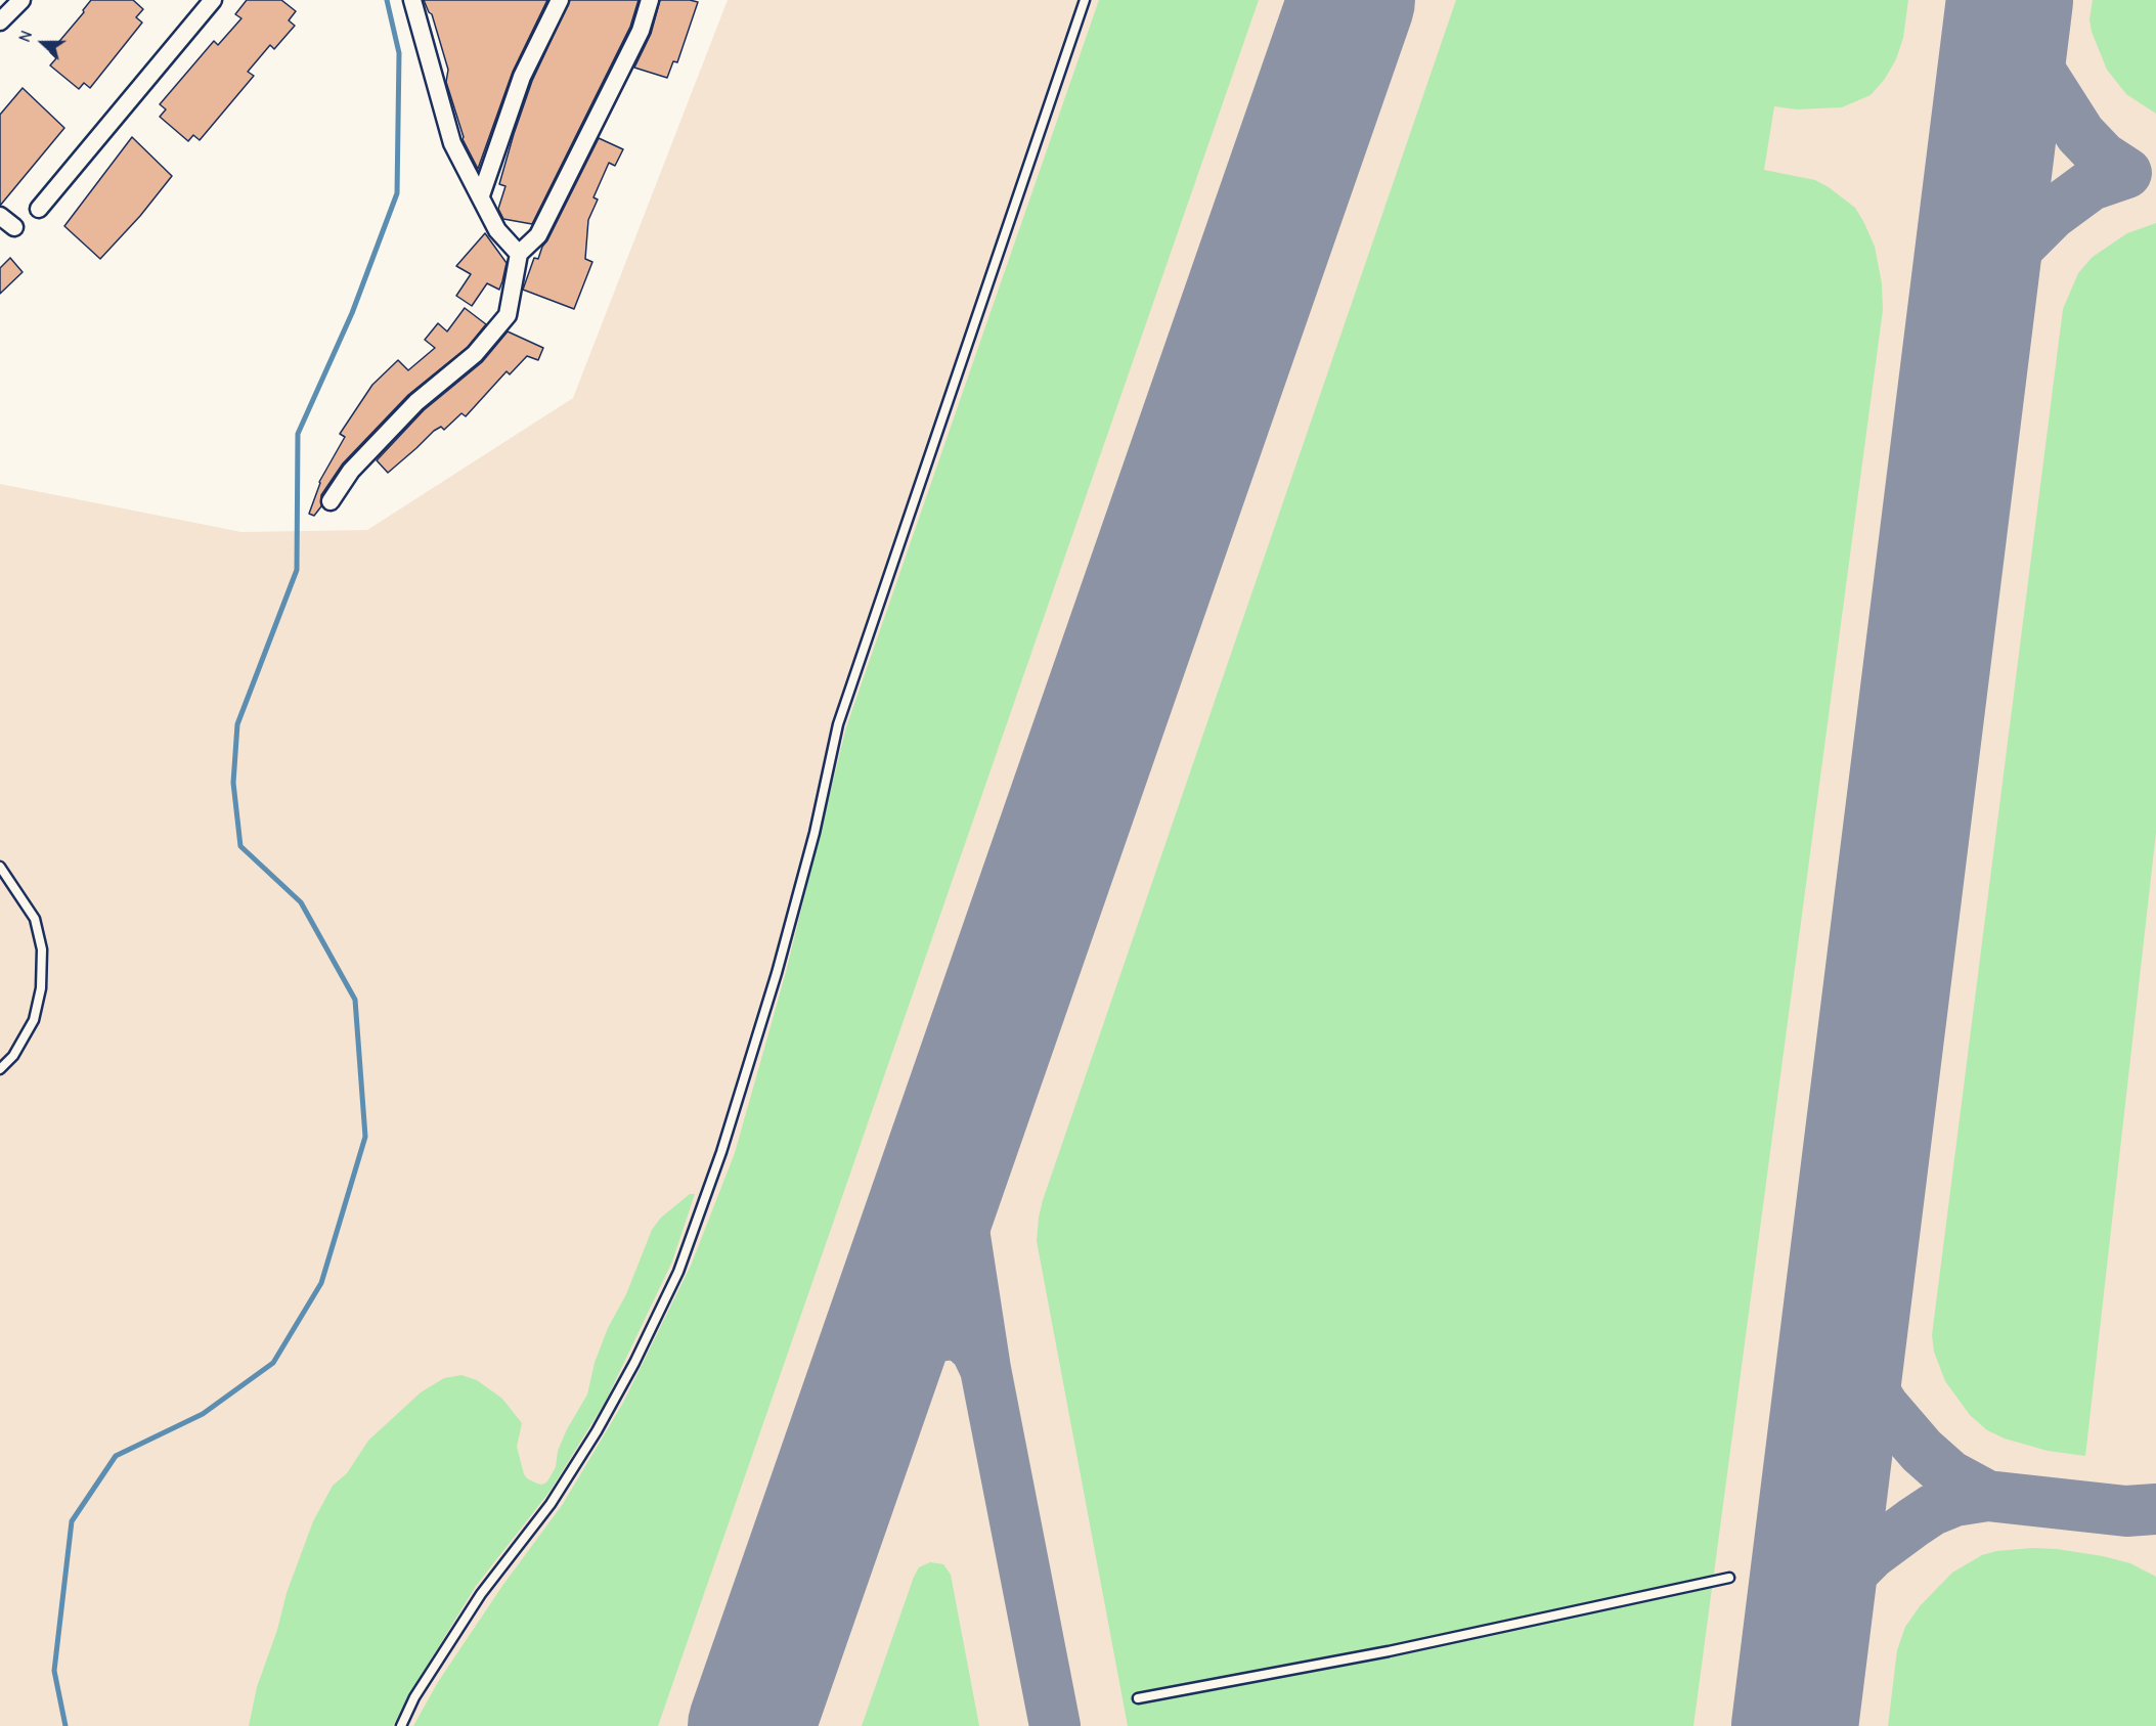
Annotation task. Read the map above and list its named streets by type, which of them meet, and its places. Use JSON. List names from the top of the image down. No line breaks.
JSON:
{"north":"left"}
